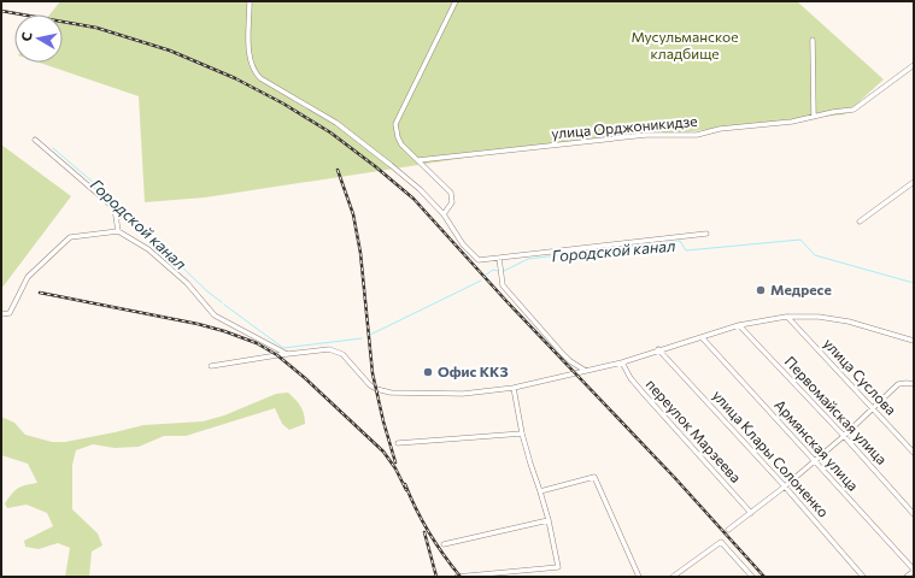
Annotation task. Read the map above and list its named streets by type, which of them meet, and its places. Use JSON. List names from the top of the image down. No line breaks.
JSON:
{"streets":{"street":["улица Орджоникидзе","улица Суслова","Первомайская улица","переулок Марзеева","Армянская улица","улица Клары Солоненко"]},"water":["Городской канал"],"parks":["Мусульманское кладбище"],"places":["Медресе","Офис ККЗ"],"north":"left"}
